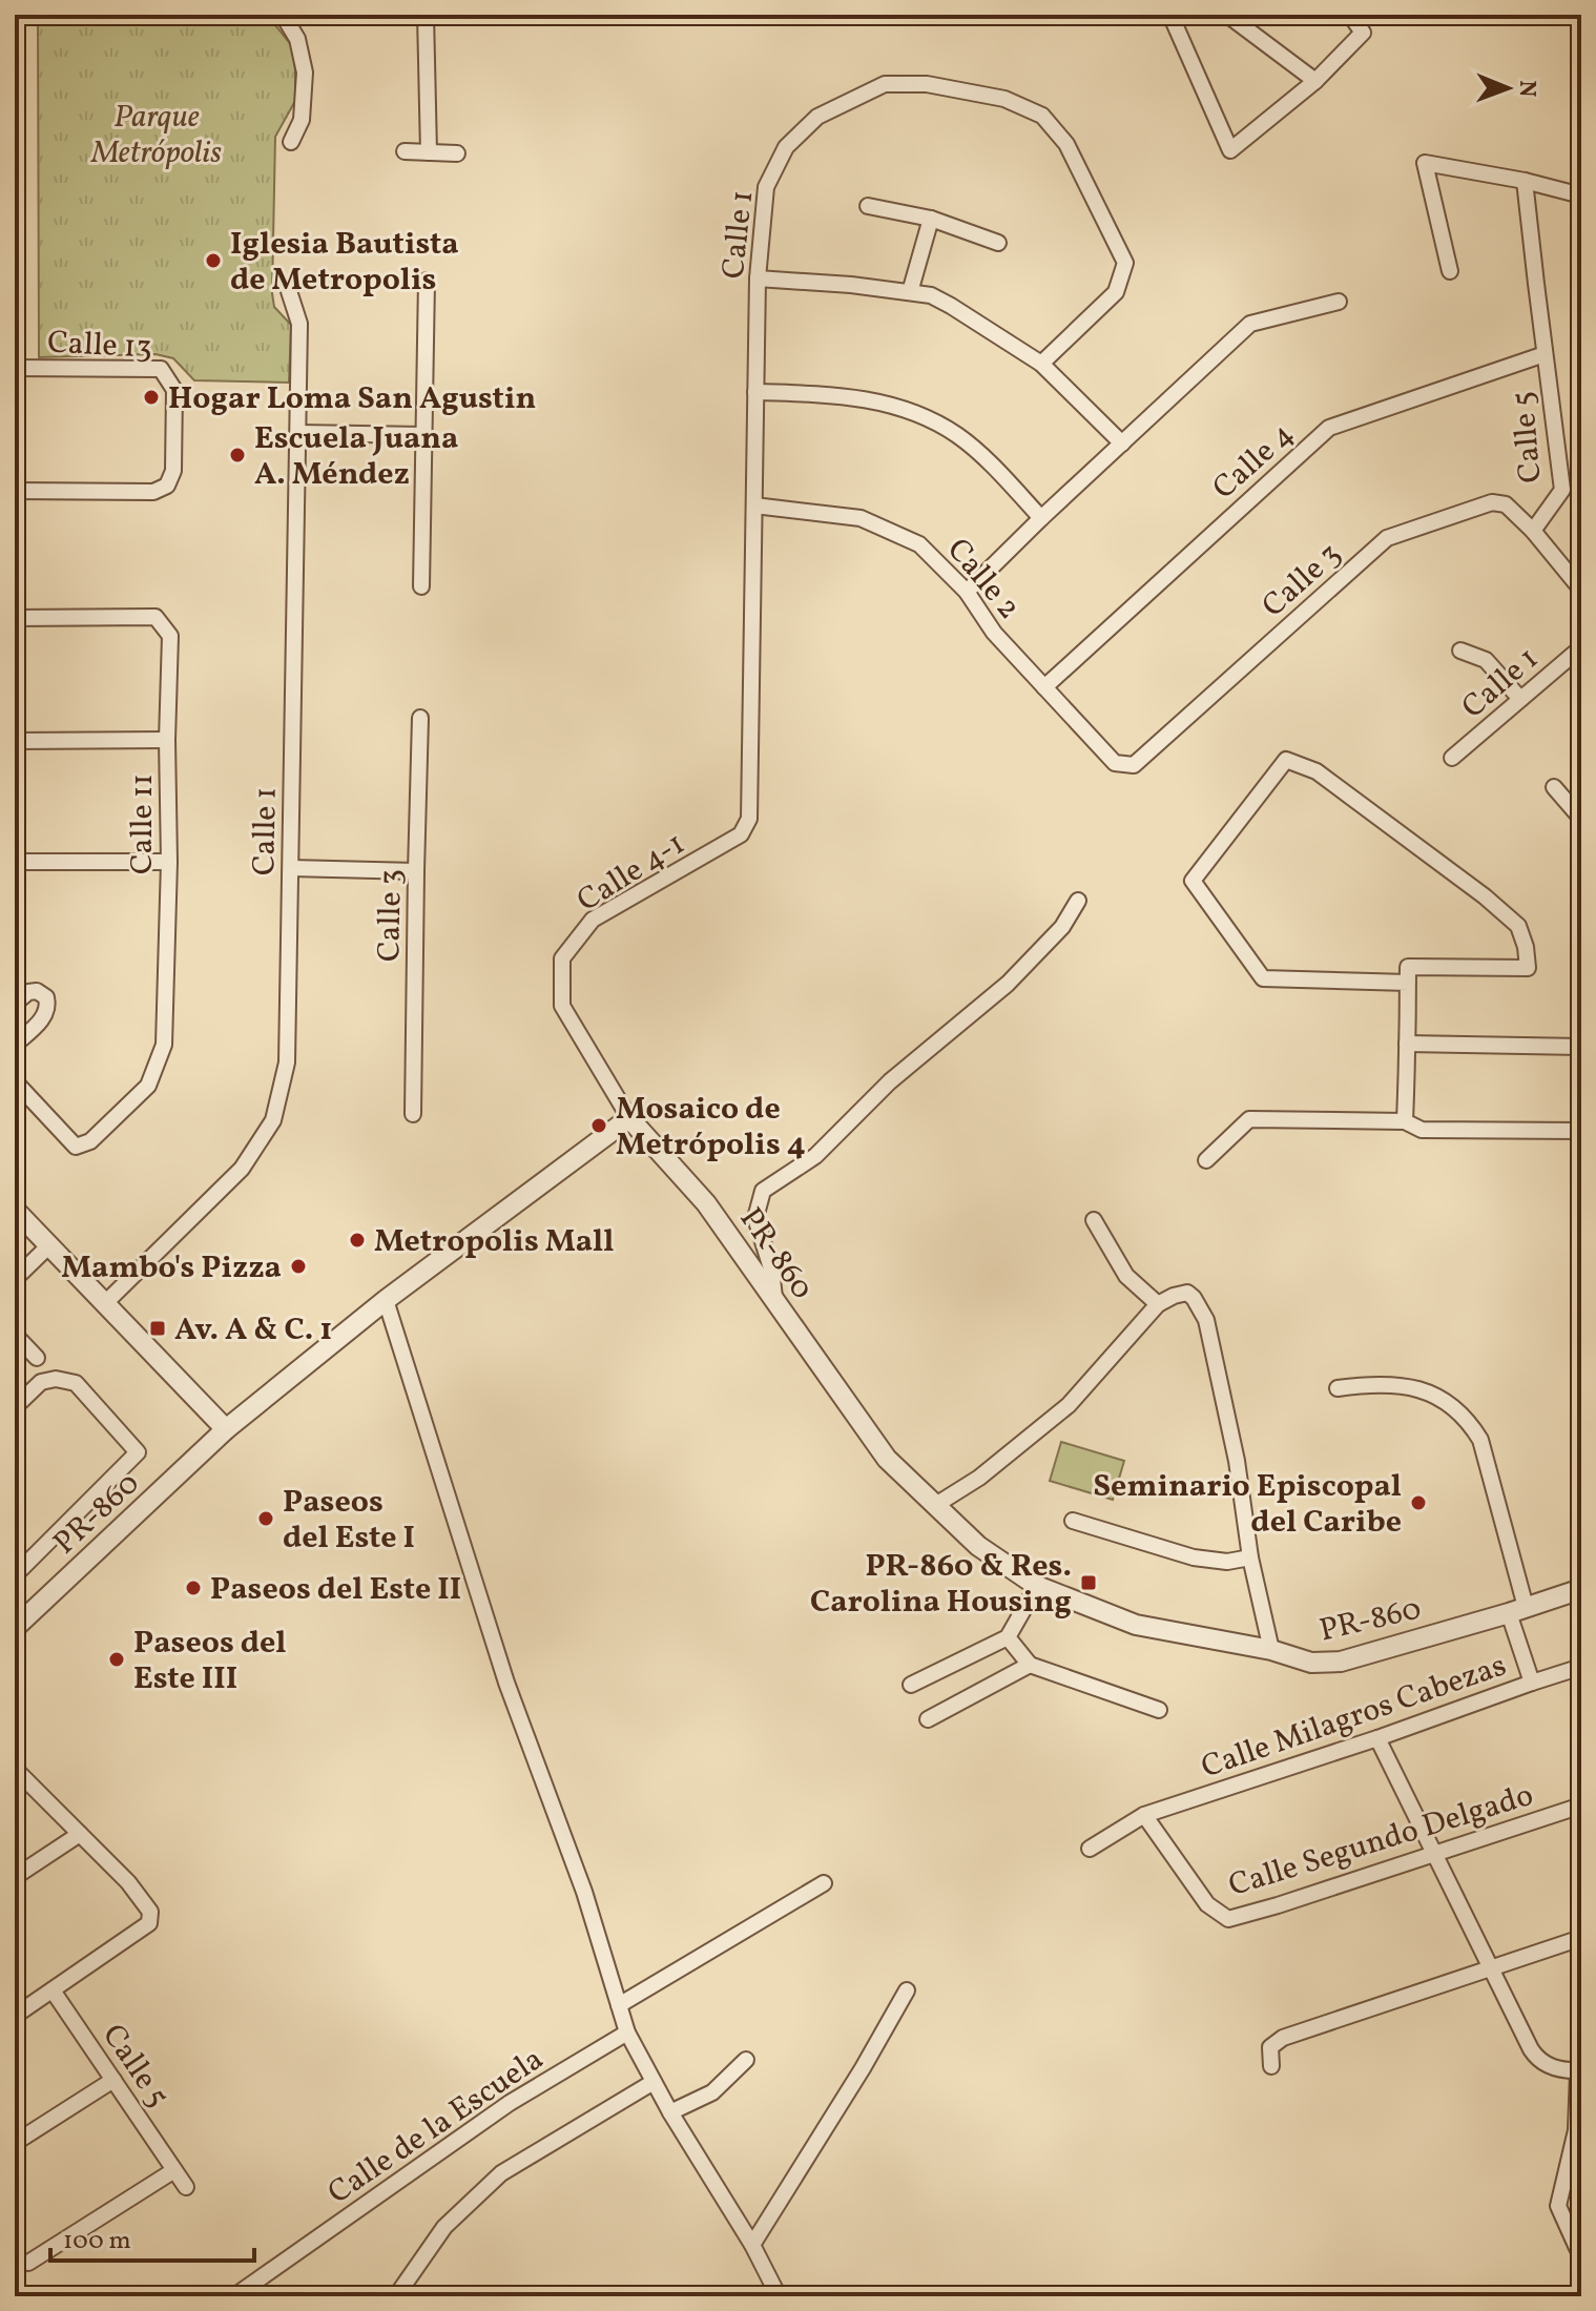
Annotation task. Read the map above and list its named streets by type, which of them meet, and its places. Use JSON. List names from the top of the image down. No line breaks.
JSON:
{"streets":{"street":["Calle 1","Calle 13","Calle 5","Calle 4","Calle 2","Calle 3","Calle 11","Calle 4-1","PR-860","Calle Milagros Cabezas","Calle Segundo Delgado","Calle de la Escuela"]},"crossings":[["Calle 1","Calle 2"],["Calle 1","Calle 4-1"],["Calle 5","Calle 4"],["Calle 5","Calle 3"],["Calle 4","Calle 2"],["Calle 2","Calle 3"],["Calle 4-1","PR-860"],["Calle Milagros Cabezas","Calle Segundo Delgado"]],"parks":["Parque Metrópolis"],"places":{"other":["Iglesia Bautista de Metropolis","Hogar Loma San Agustin","Escuela Juana A. Méndez","Mosaico de Metrópolis 4","Metropolis Mall","Mambo's Pizza","Seminario Episcopal del Caribe","Paseos del Este I","Paseos del Este II","Paseos del Este III"],"transit":["Av. A & C. 1","PR-860 & Res. Carolina Housing"]},"scale_bar":"100 m","north":"right"}
